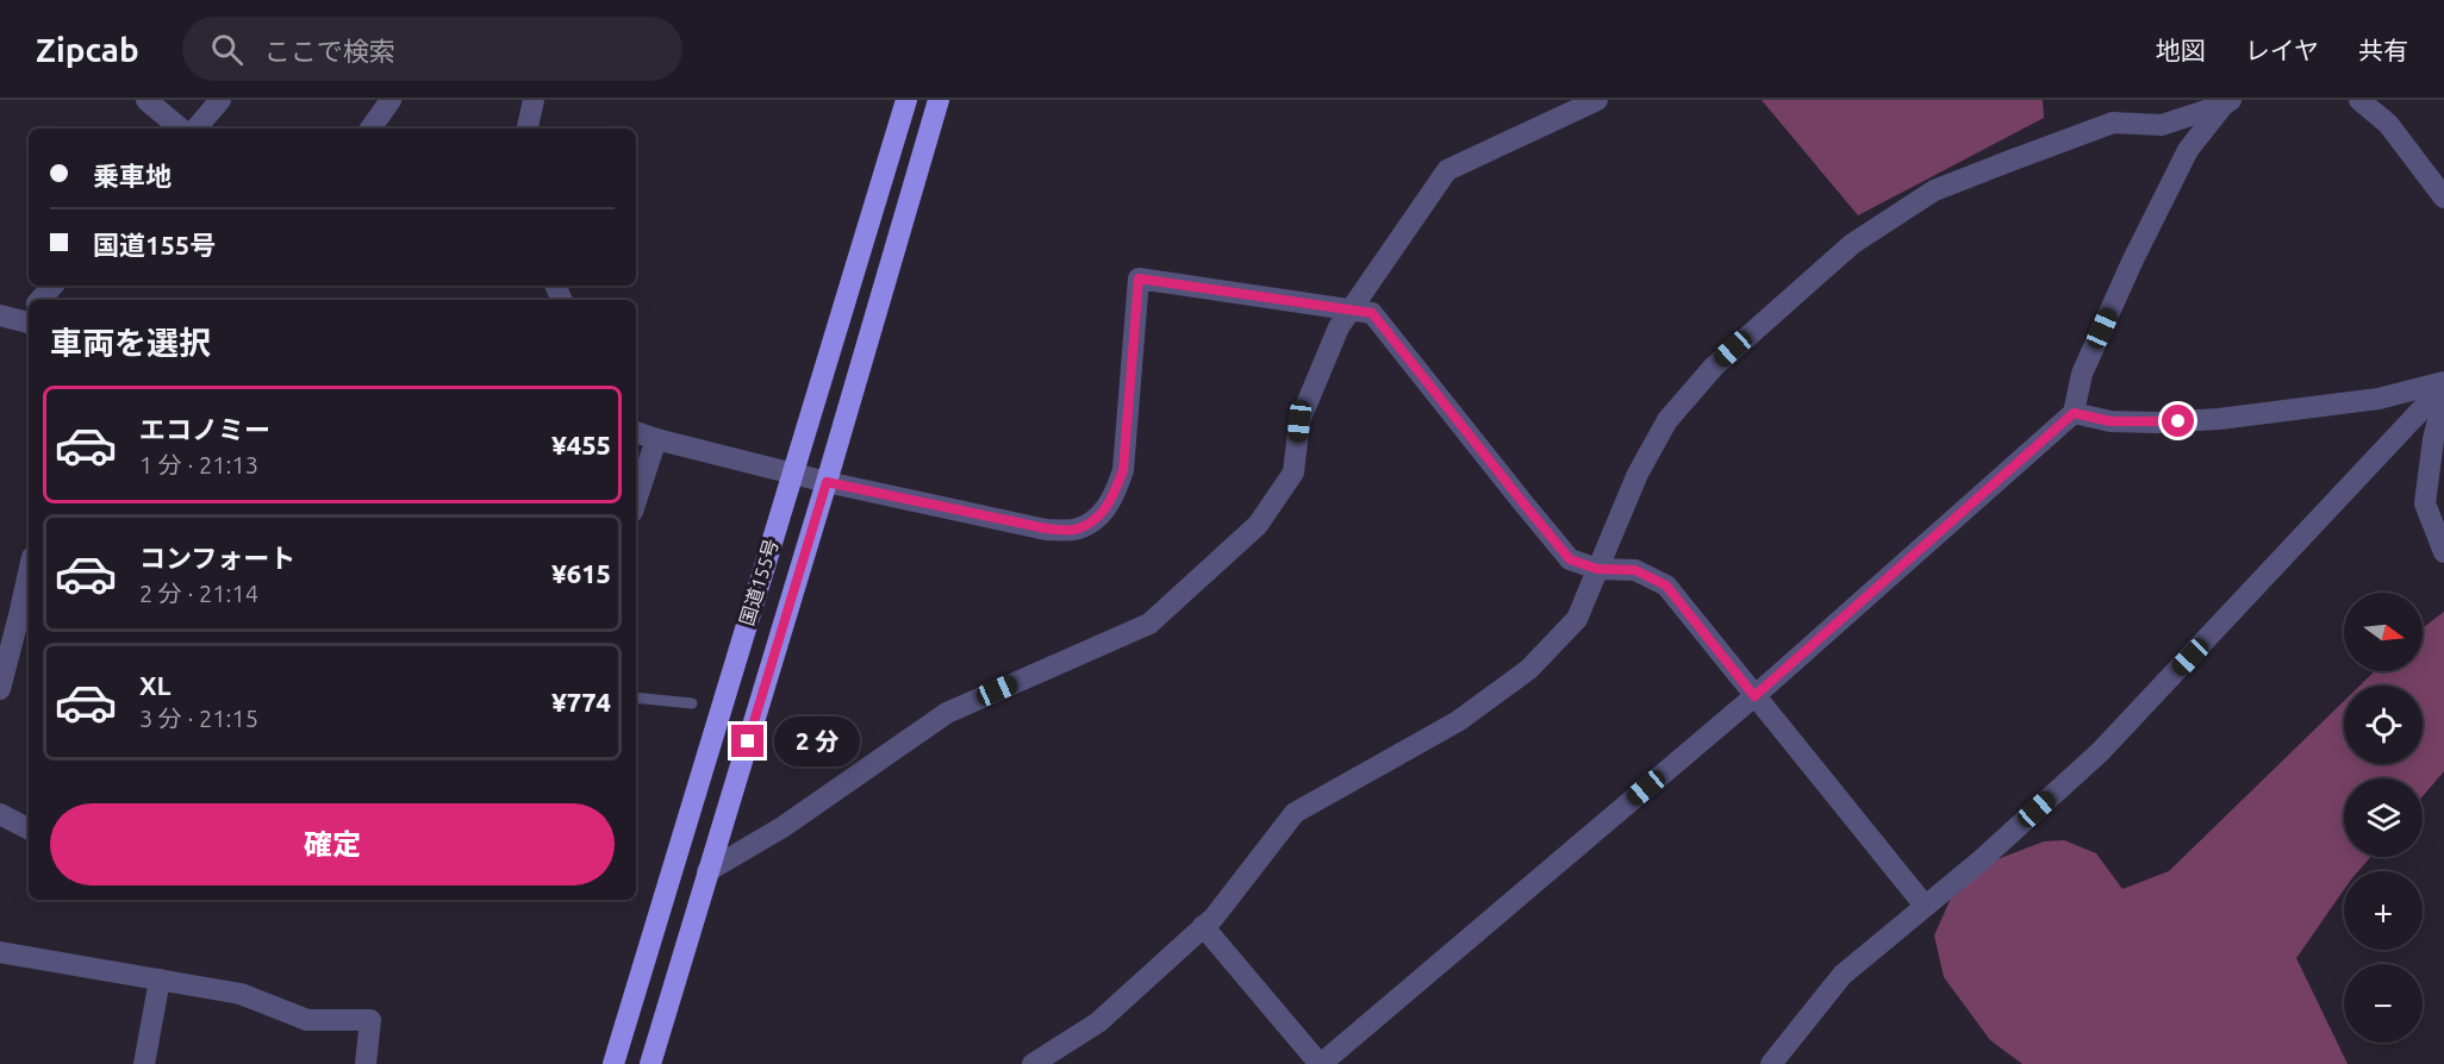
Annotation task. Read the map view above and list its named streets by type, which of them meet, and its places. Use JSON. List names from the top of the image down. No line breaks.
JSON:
{"streets":{"highway":["国道155号"]},"north":"right","page":{"header":"Zipcab","search":"ここで検索","nav":["地図","レイヤ","共有"],"banner":["乗車地","国道155号"],"heading":"車両を選択","list":[{"name":"エコノミー","note":"1 分 · 21:13","value":"¥455"},{"name":"コンフォート","note":"2 分 · 21:14","value":"¥615"},{"name":"XL","note":"3 分 · 21:15","value":"¥774"}],"map_buttons":["+","−"],"bubble":"2 分","buttons":"確定"}}
